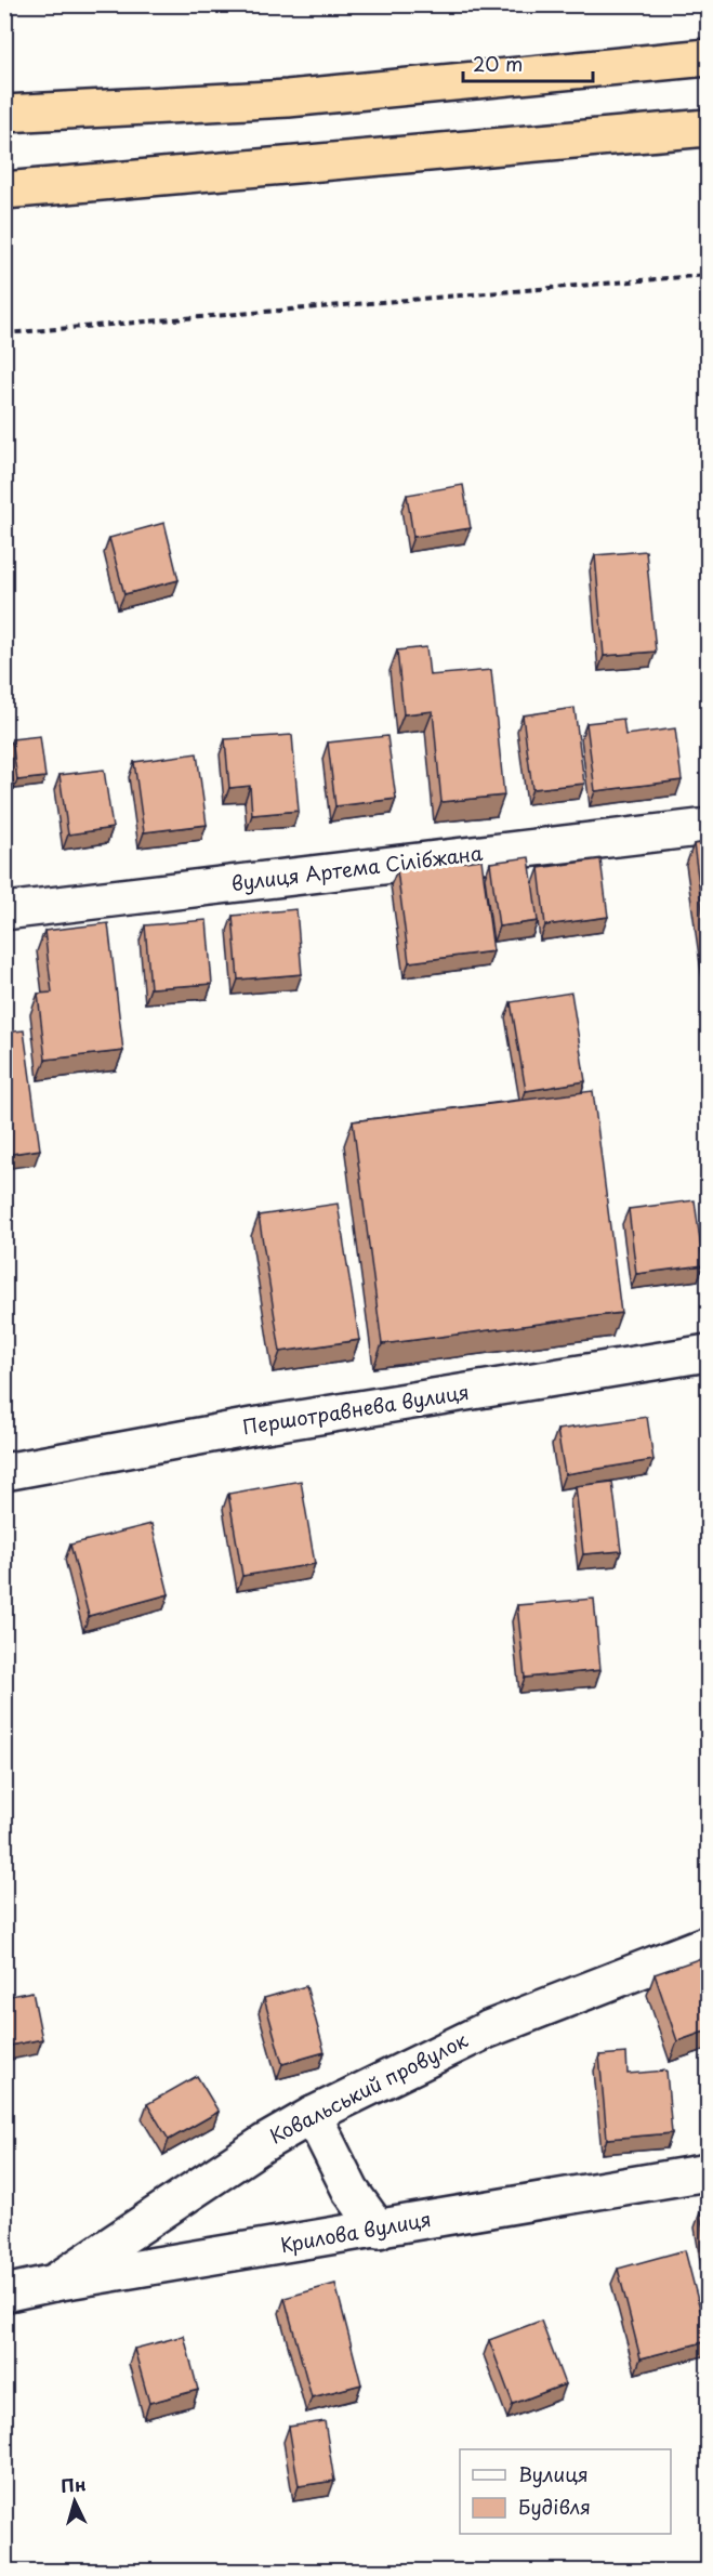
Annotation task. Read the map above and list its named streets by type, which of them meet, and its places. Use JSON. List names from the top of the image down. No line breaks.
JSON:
{"streets":{"street":["вулиця Артема Сілібжана","Першотравнева вулиця","Ковальський провулок","Крилова вулиця"]},"crossings":[["Ковальський провулок","Крилова вулиця"]],"legend":["Вулиця","Будівля"],"scale_bar":"20 m","north":"top"}
